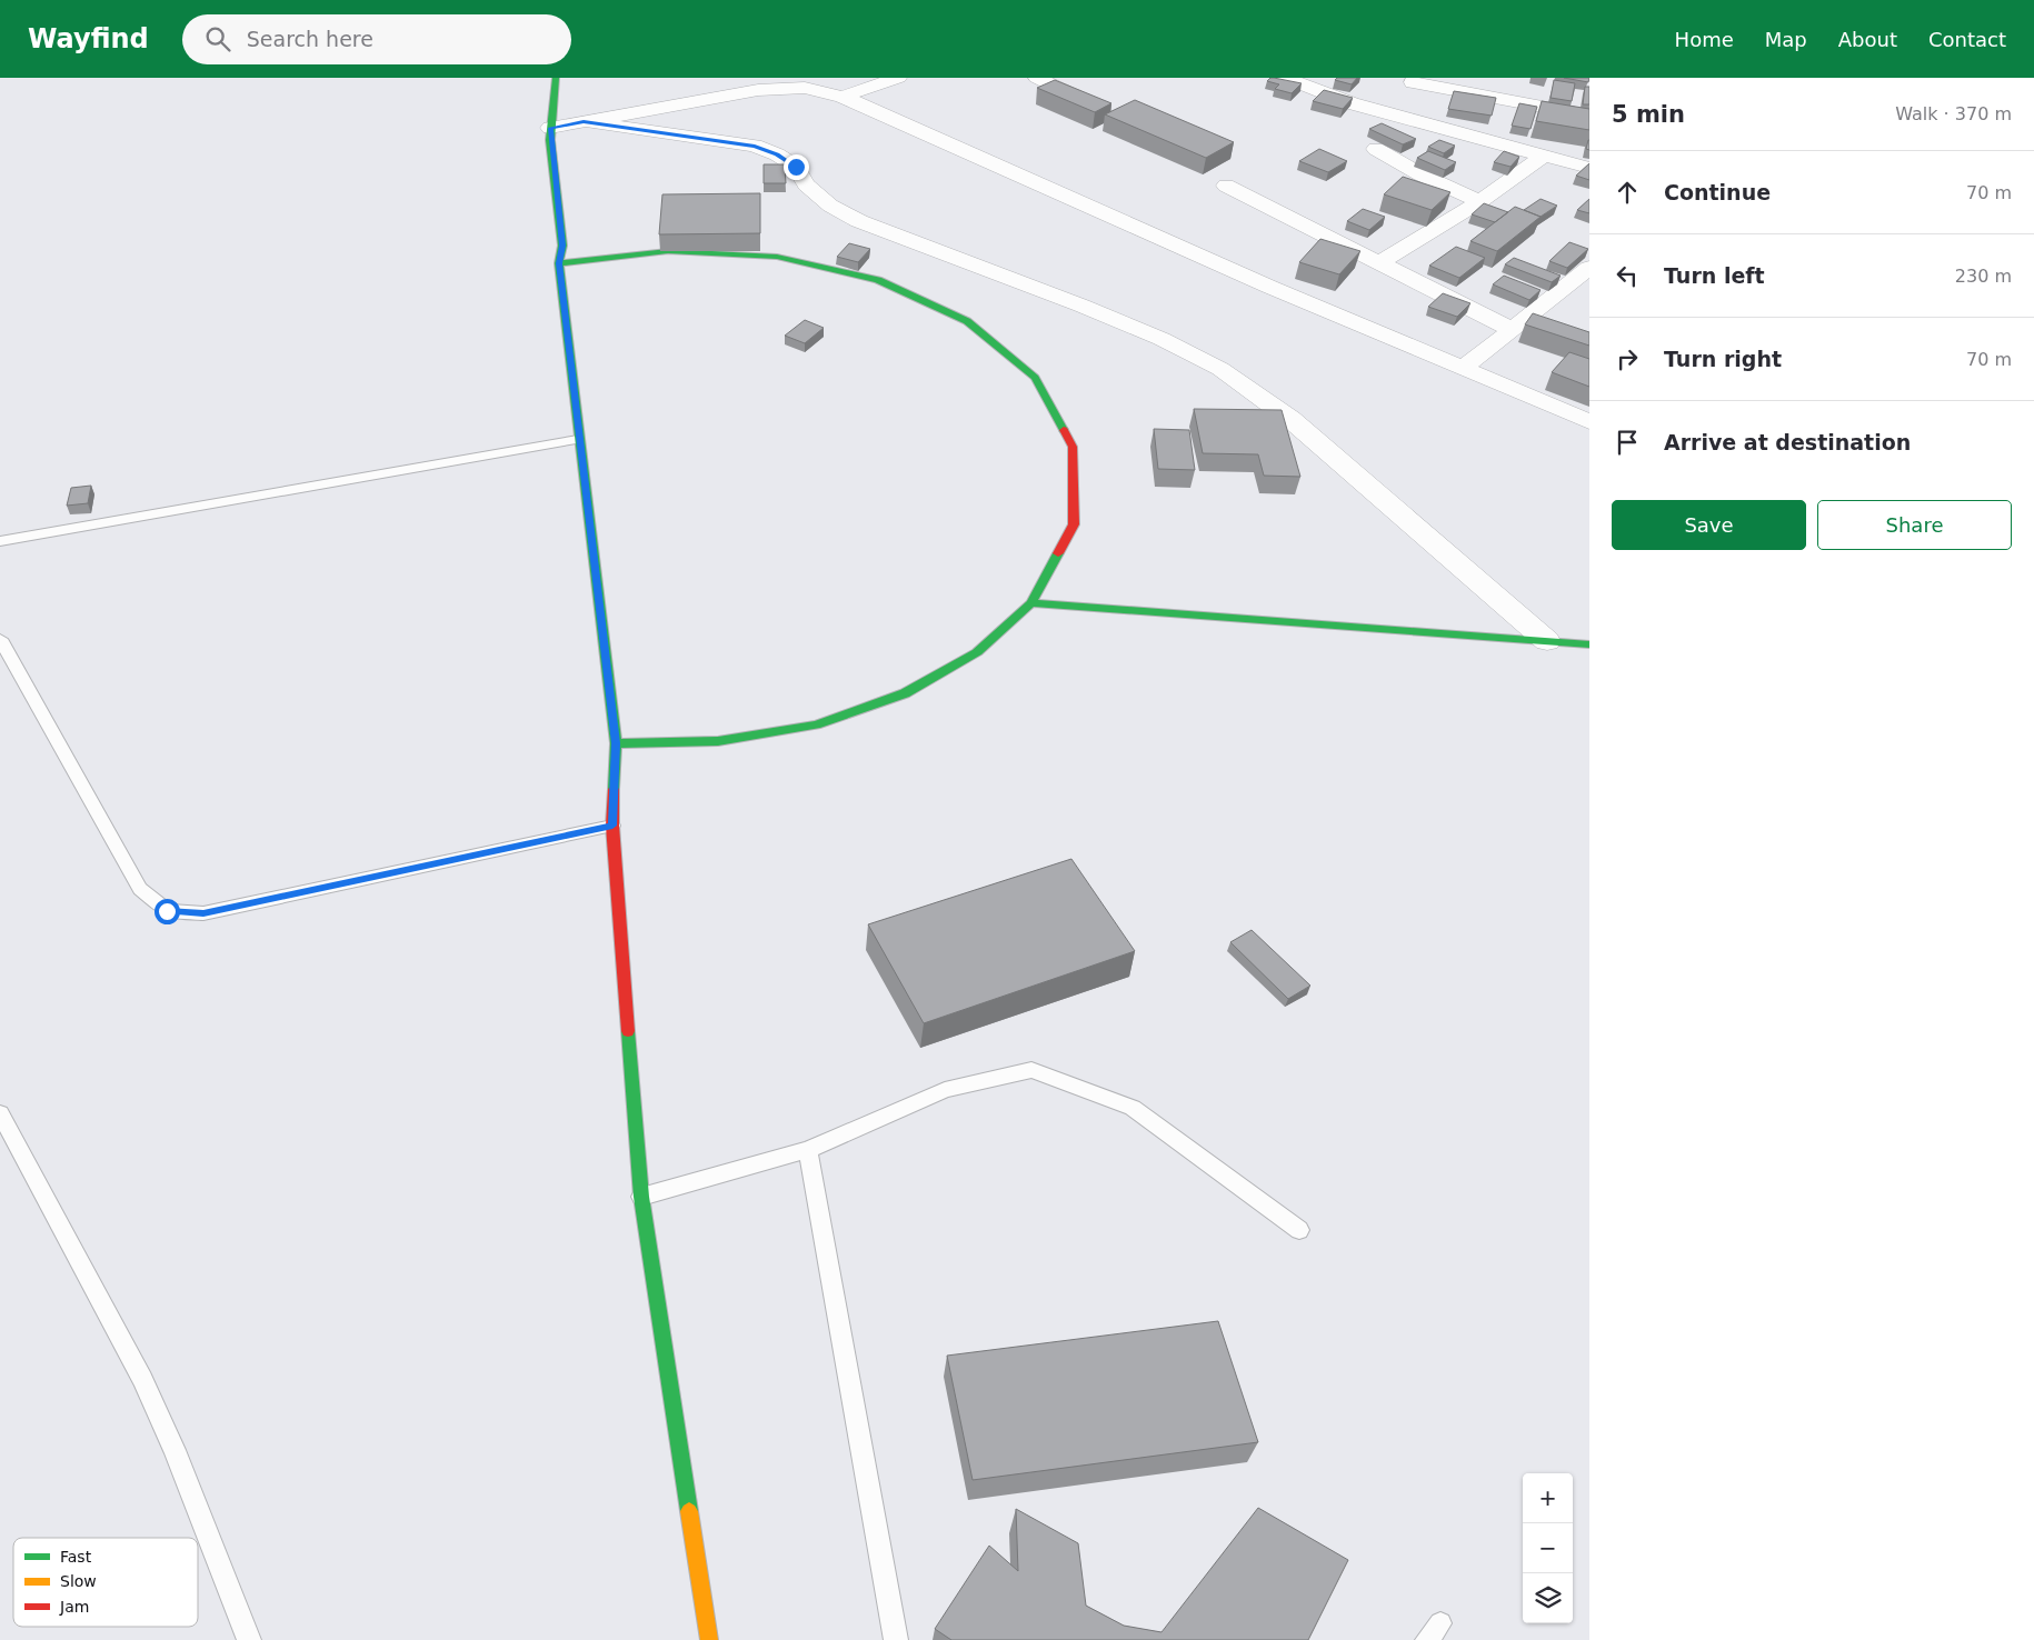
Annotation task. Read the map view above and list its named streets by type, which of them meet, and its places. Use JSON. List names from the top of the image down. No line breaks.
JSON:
{"legend":["Fast","Slow","Jam"],"page":{"header":"Wayfind","search":"Search here","nav":["Home","Map","About","Contact"],"heading":["5 min","Walk · 370 m"],"list":[["Continue","70 m"],["Turn left","230 m"],["Turn right","70 m"],"Arrive at destination"],"buttons":["Save","Share"],"map_buttons":["+","−"]}}
